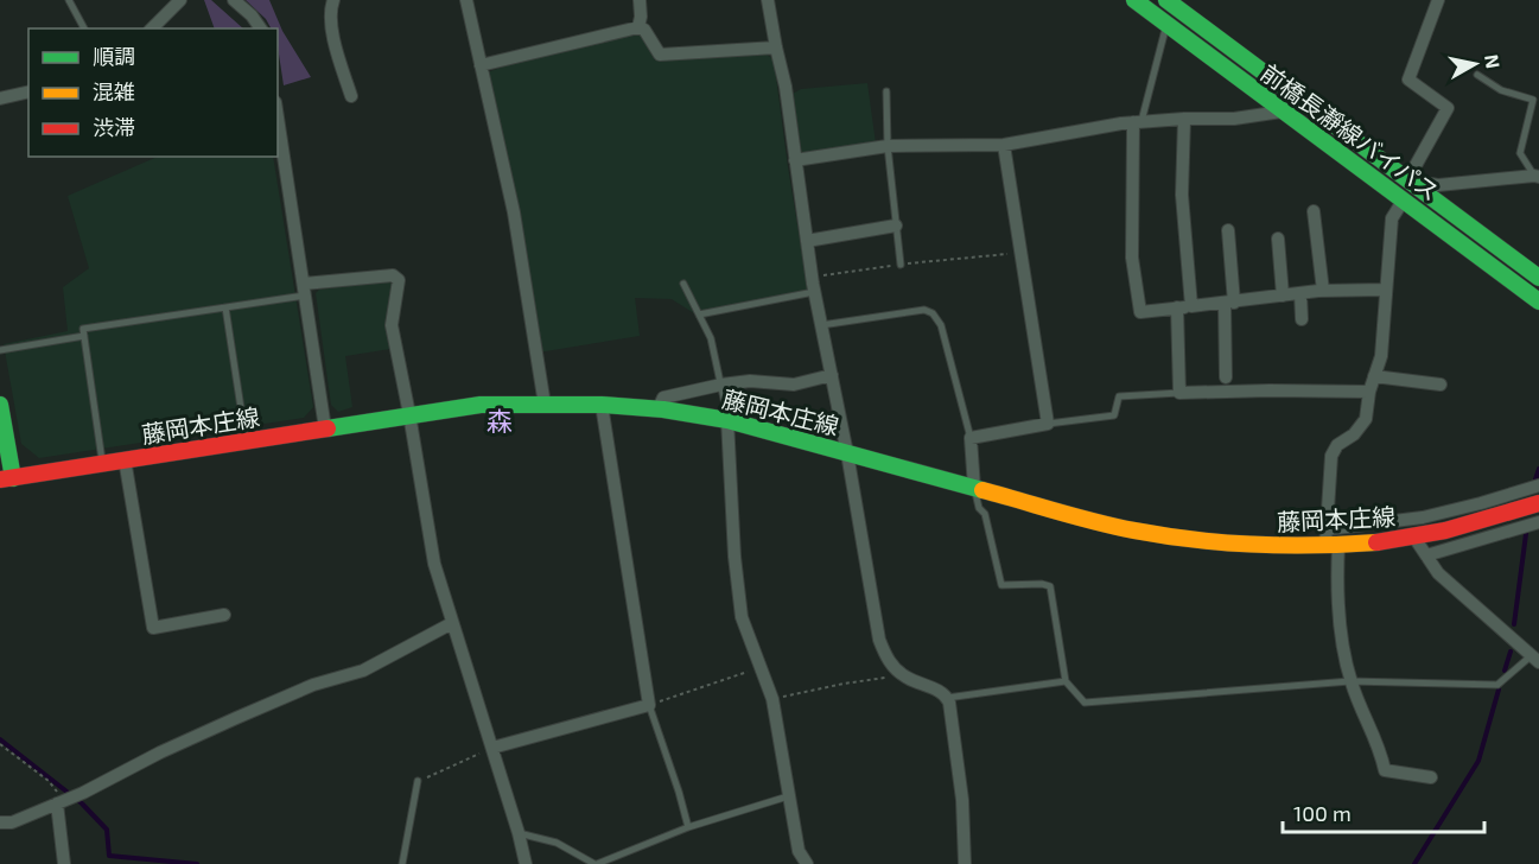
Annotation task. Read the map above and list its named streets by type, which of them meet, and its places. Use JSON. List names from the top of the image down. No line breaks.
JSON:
{"streets":{"main road":["前橋長瀞線バイパス","藤岡本庄線"]},"districts":["森"],"legend":["順調","混雑","渋滞"],"scale_bar":"100 m","north":"right"}
